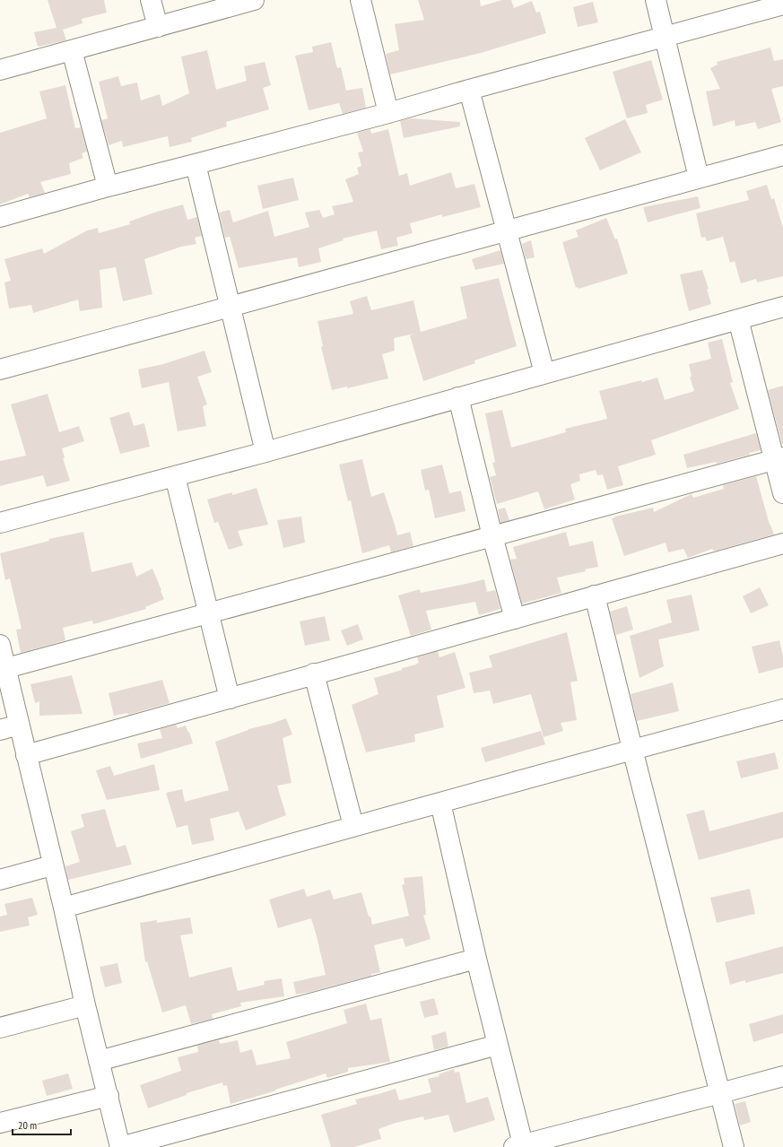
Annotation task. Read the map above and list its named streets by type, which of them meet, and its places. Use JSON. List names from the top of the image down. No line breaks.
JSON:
{"scale_bar":"20 m"}
